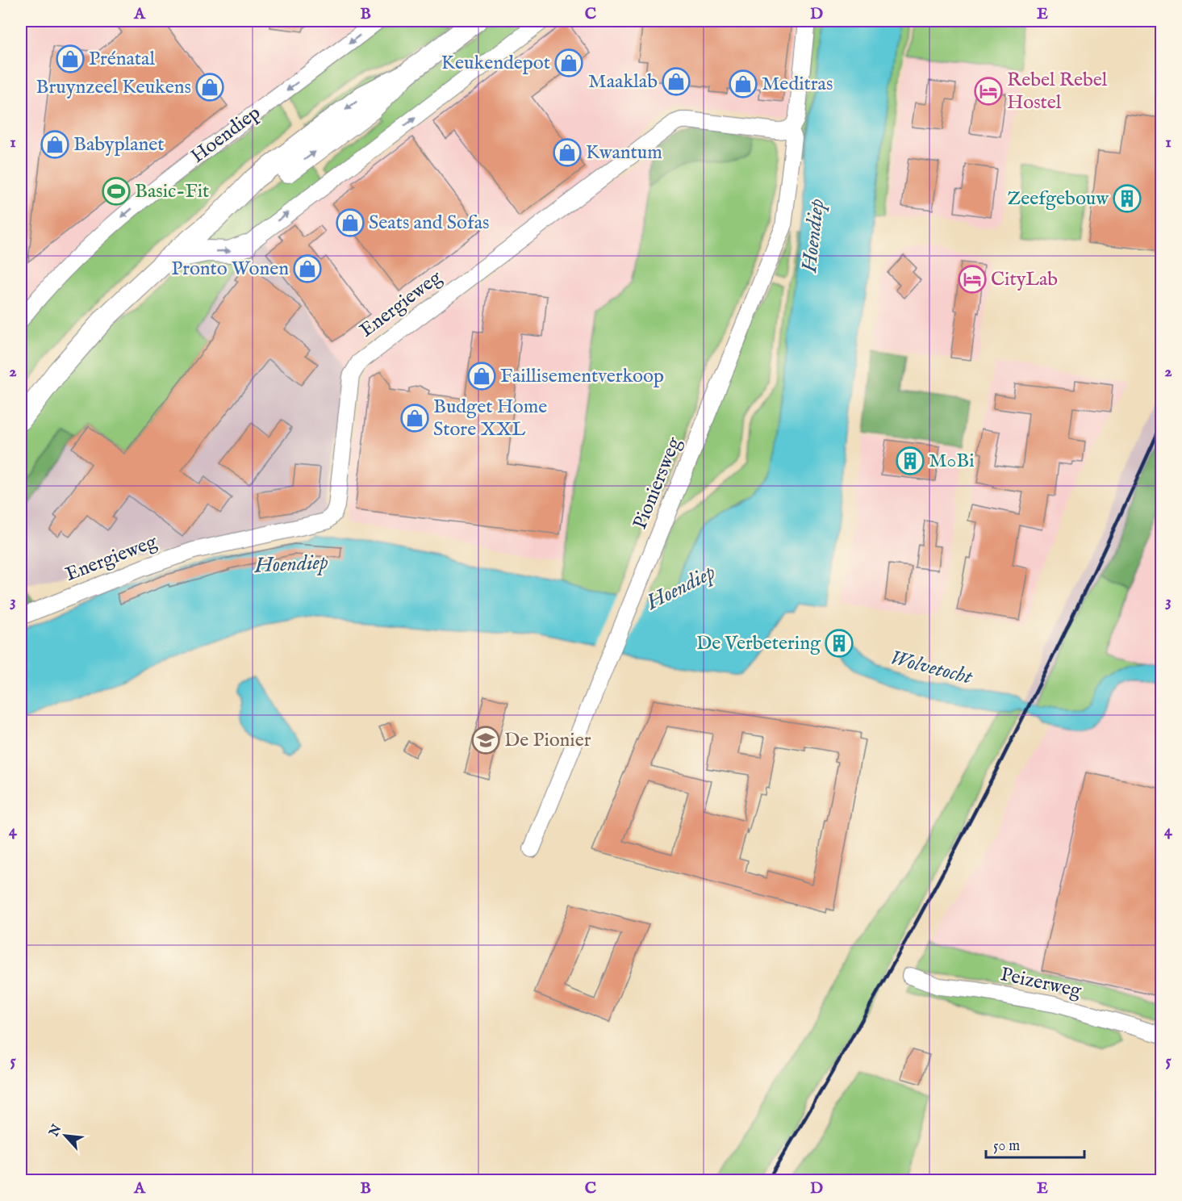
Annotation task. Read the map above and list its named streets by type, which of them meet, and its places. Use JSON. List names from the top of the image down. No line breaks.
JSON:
{"streets":{"street":["Hoendiep","Energieweg","Pioniersweg","Peizerweg"]},"crossings":[["Energieweg","Pioniersweg"]],"water":["Hoendiep","Wolvetocht"],"places":{"shop":["Prénatal","Keukendepot","Maaklab","Meditras","Bruynzeel Keukens","Babyplanet","Kwantum","Seats and Sofas","Pronto Wonen","Faillisementverkoop","Budget Home Store XXL"],"hotel":["Rebel Rebel Hostel","CityLab"],"sports":["Basic-Fit"],"building":["Zeefgebouw","M0Bi","De Verbetering"],"school or university":["De Pionier"]},"scale_bar":"50 m","north":"top left","grid":{"columns":["A","B","C","D","E"],"rows":["1","2","3","4","5"]}}
